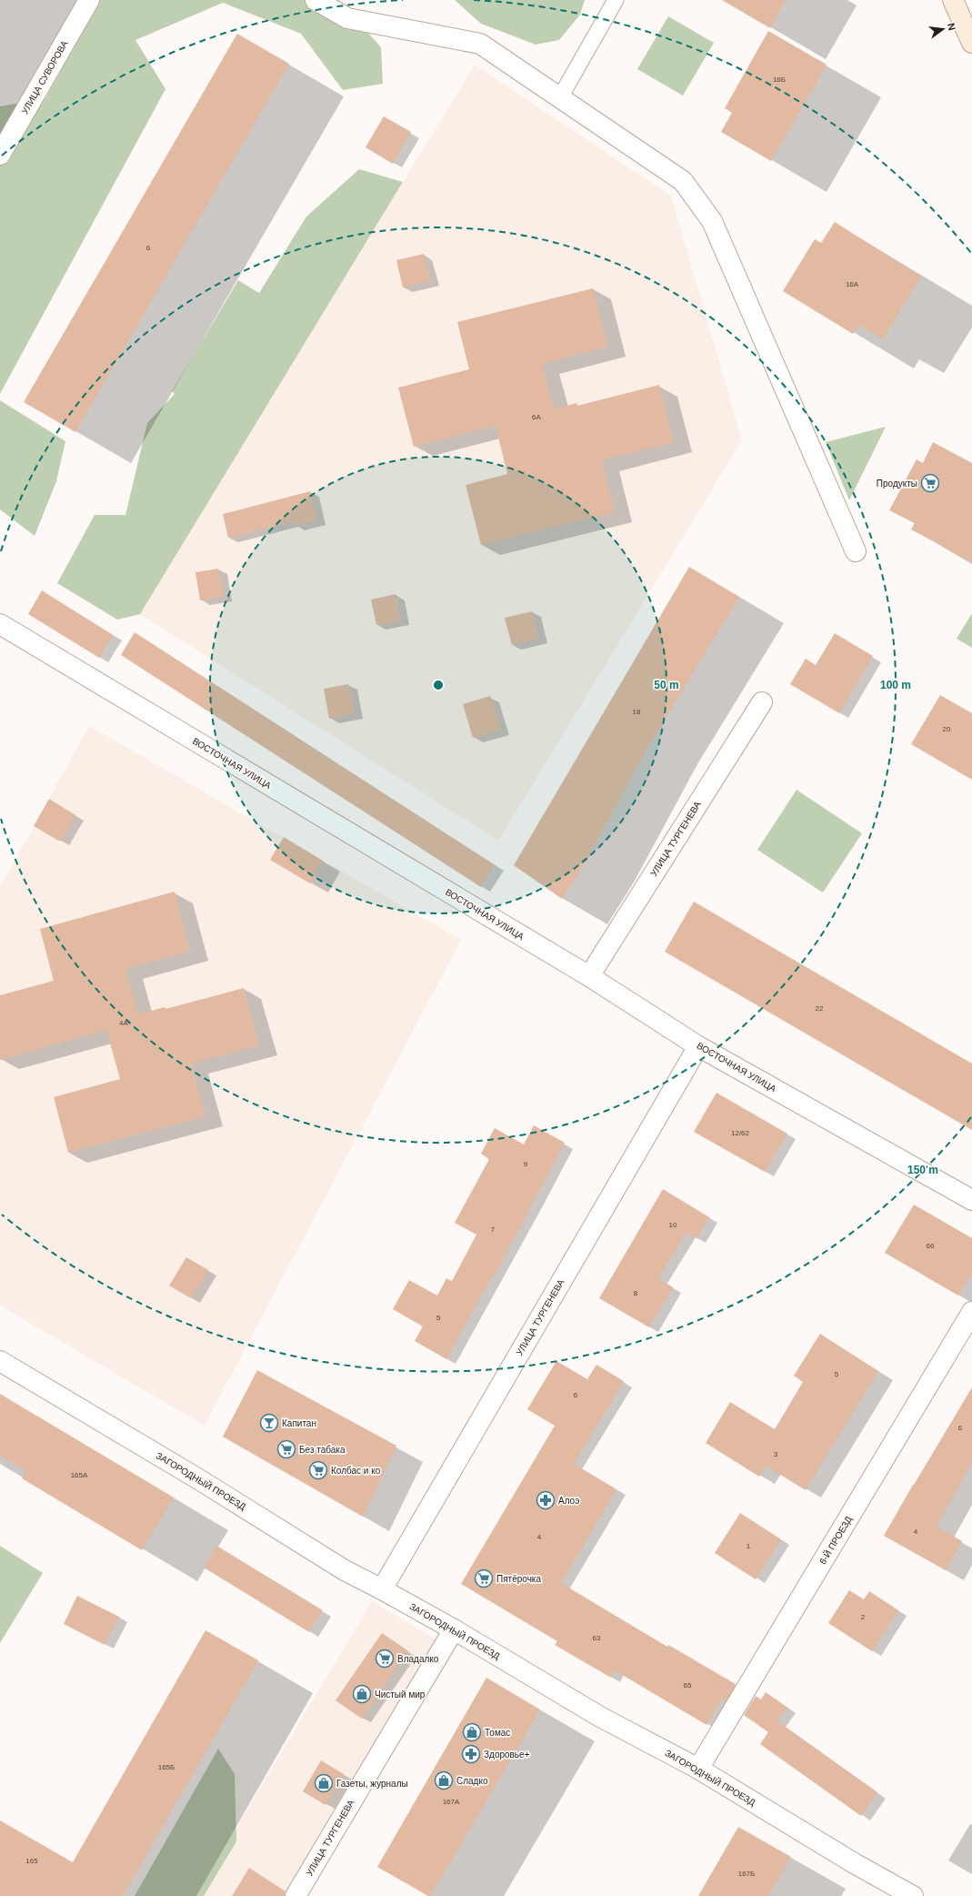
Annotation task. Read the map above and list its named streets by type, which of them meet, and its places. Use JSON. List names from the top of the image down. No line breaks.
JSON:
{"streets":{"street":["УЛИЦА СУВОРОВА","ВОСТОЧНАЯ УЛИЦА","УЛИЦА ТУРГЕНЕВА","ЗАГОРОДНЫЙ ПРОЕЗД","6-Й ПРОЕЗД"]},"crossings":[["ВОСТОЧНАЯ УЛИЦА","УЛИЦА ТУРГЕНЕВА"],["УЛИЦА ТУРГЕНЕВА","ЗАГОРОДНЫЙ ПРОЕЗД"],["ЗАГОРОДНЫЙ ПРОЕЗД","6-Й ПРОЕЗД"]],"places":{"supermarket":["Продукты","Без табака","Колбас и ко","Пятёрочка","Владалко"],"bar":["Капитан"],"pharmacy":["Алоэ","Здоровье+"],"shop":["Чистый мир","Томас","Сладко","Газеты, журналы"]},"house_numbers":["16Б","6","16А","6А","18","20","22","4А","12/62","9","10","7","66","8","5","5","6","6","3","165А","4","4","1","2","63","65","165Б","167А","165","167Б"],"north":"right","rings":["50 m","100 m","150 m"]}
